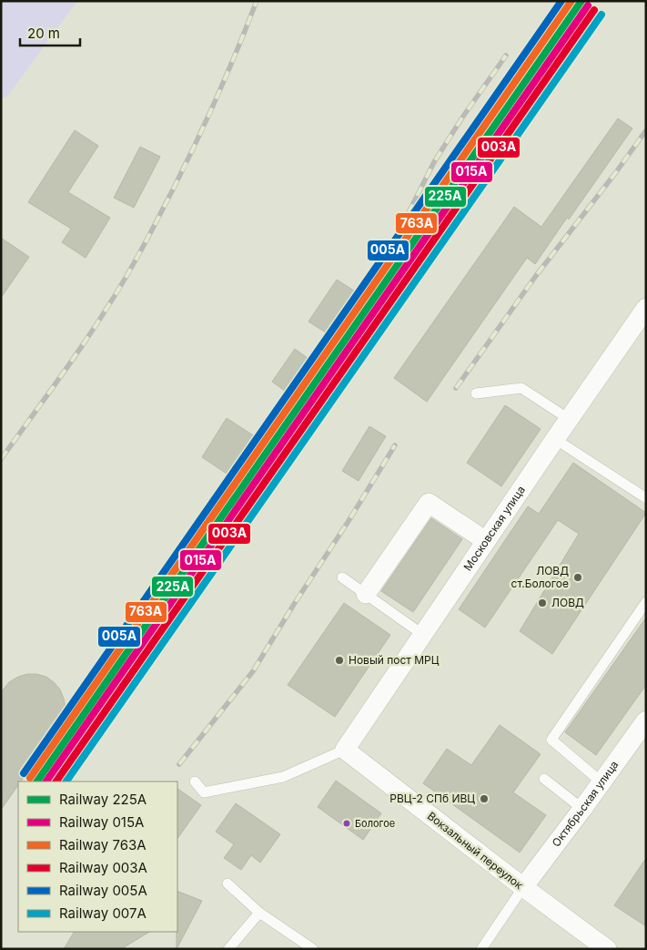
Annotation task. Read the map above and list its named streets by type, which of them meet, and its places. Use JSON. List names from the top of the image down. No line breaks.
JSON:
{"streets":{"street":["Московская улица","Октябрьская улица","Вокзальный переулок"]},"crossings":[["Московская улица","Вокзальный переулок"],["Октябрьская улица","Вокзальный переулок"]],"places":["ЛОВД ст.Бологое","ЛОВД","Новый пост МРЦ","РВЦ-2 СПб ИВЦ","Бологое"],"lines":["rail line 225А","rail line 763А","rail line 005А","rail line 015А","rail line 003А","rail line 007А"],"legend":["Railway 225А","Railway 015А","Railway 763А","Railway 003А","Railway 005А","Railway 007А"],"scale_bar":"20 m"}
